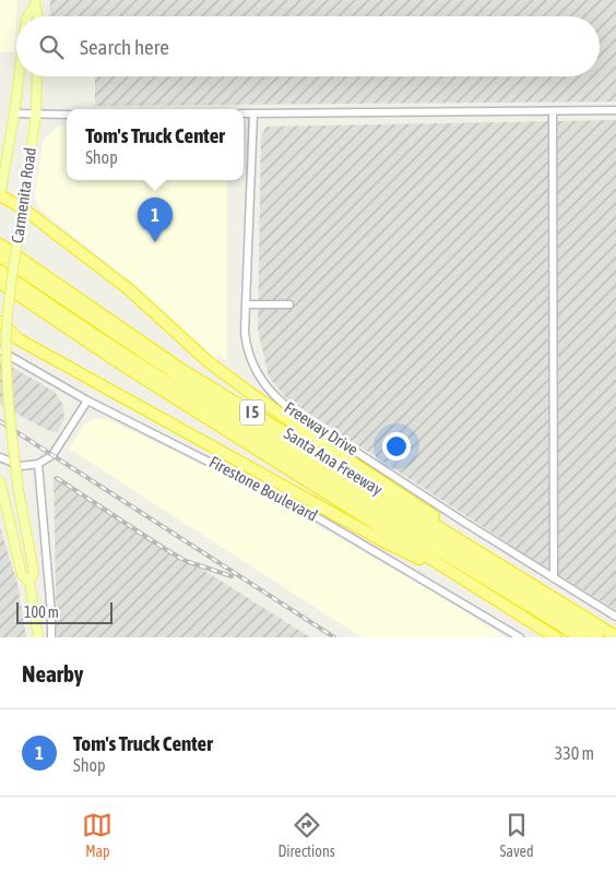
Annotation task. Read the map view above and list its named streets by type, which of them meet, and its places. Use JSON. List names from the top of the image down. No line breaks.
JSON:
{"streets":{"highway":["I 5","Santa Ana Freeway"],"main road":["Carmenita Road"],"street":["Freeway Drive","Firestone Boulevard"]},"scale_bar":"100 m","page":{"search":"Search here","popup":["Tom's Truck Center","Shop"],"pins":"1","scale":"100 m","heading":"Nearby","list":[{"mark":"1","name":"Tom's Truck Center","note":"Shop","value":"330 m"}],"nav":["Map","Directions","Saved"]}}
